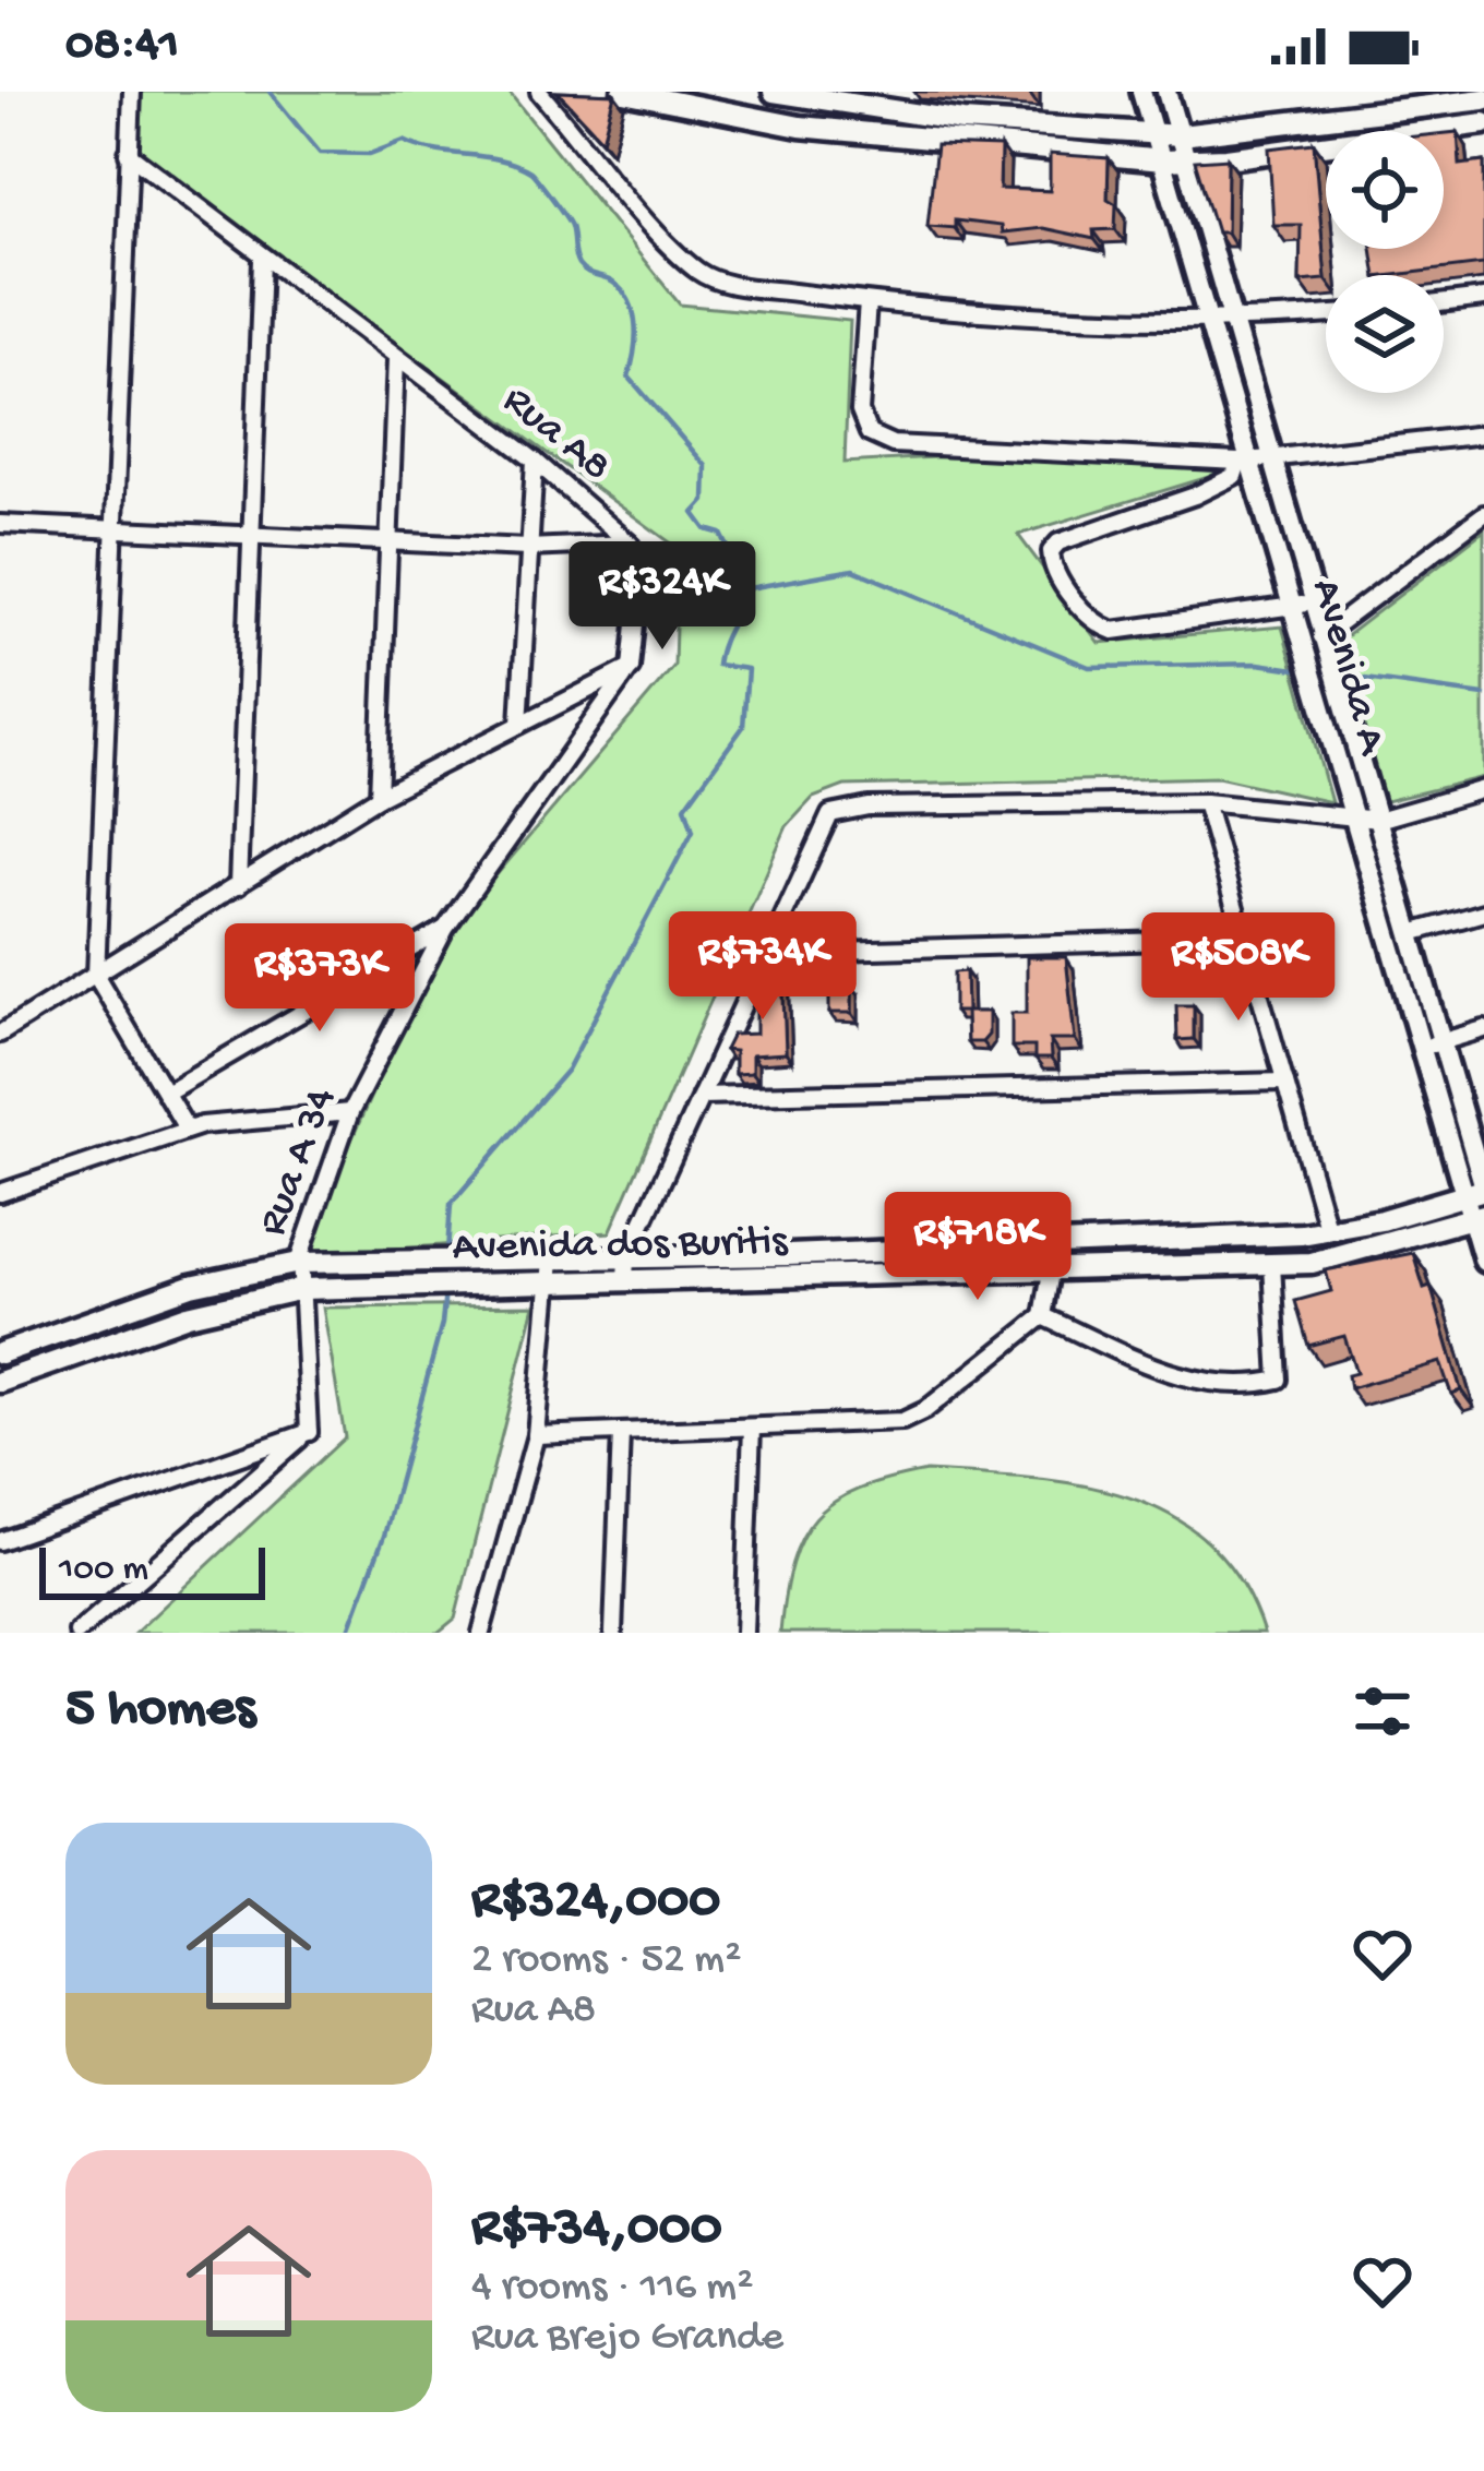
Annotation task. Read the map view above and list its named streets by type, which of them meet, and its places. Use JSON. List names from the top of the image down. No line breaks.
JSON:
{"streets":{"main road":["Avenida dos Buritis"],"street":["Rua A8","Avenida A","Rua A 34"]},"crossings":[["Avenida A","Avenida dos Buritis"],["Rua A 34","Avenida dos Buritis"]],"scale_bar":"100 m","page":{"status":"08:41","price":["R$324K","R$734K","R$508K","R$373K","R$718K"],"scale":"100 m","heading":"5 homes","list":[{"name":"R$324,000","note":"2 rooms · 52 m² · Rua A8"},{"name":"R$734,000","note":"4 rooms · 116 m² · Rua Brejo Grande"}]}}
